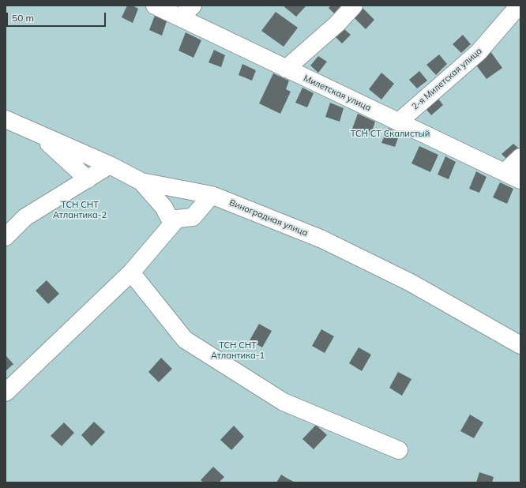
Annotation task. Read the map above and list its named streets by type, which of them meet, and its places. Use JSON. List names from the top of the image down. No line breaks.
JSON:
{"streets":{"lane":["2-я Милетская улица","Милетская улица","Виноградная улица"]},"crossings":[["2-я Милетская улица","Милетская улица"]],"parks":["ТСН СТ Скалистый","ТСН СНТ Атлантика-2","ТСН СНТ Атлантика-1"],"scale_bar":"50 m"}
